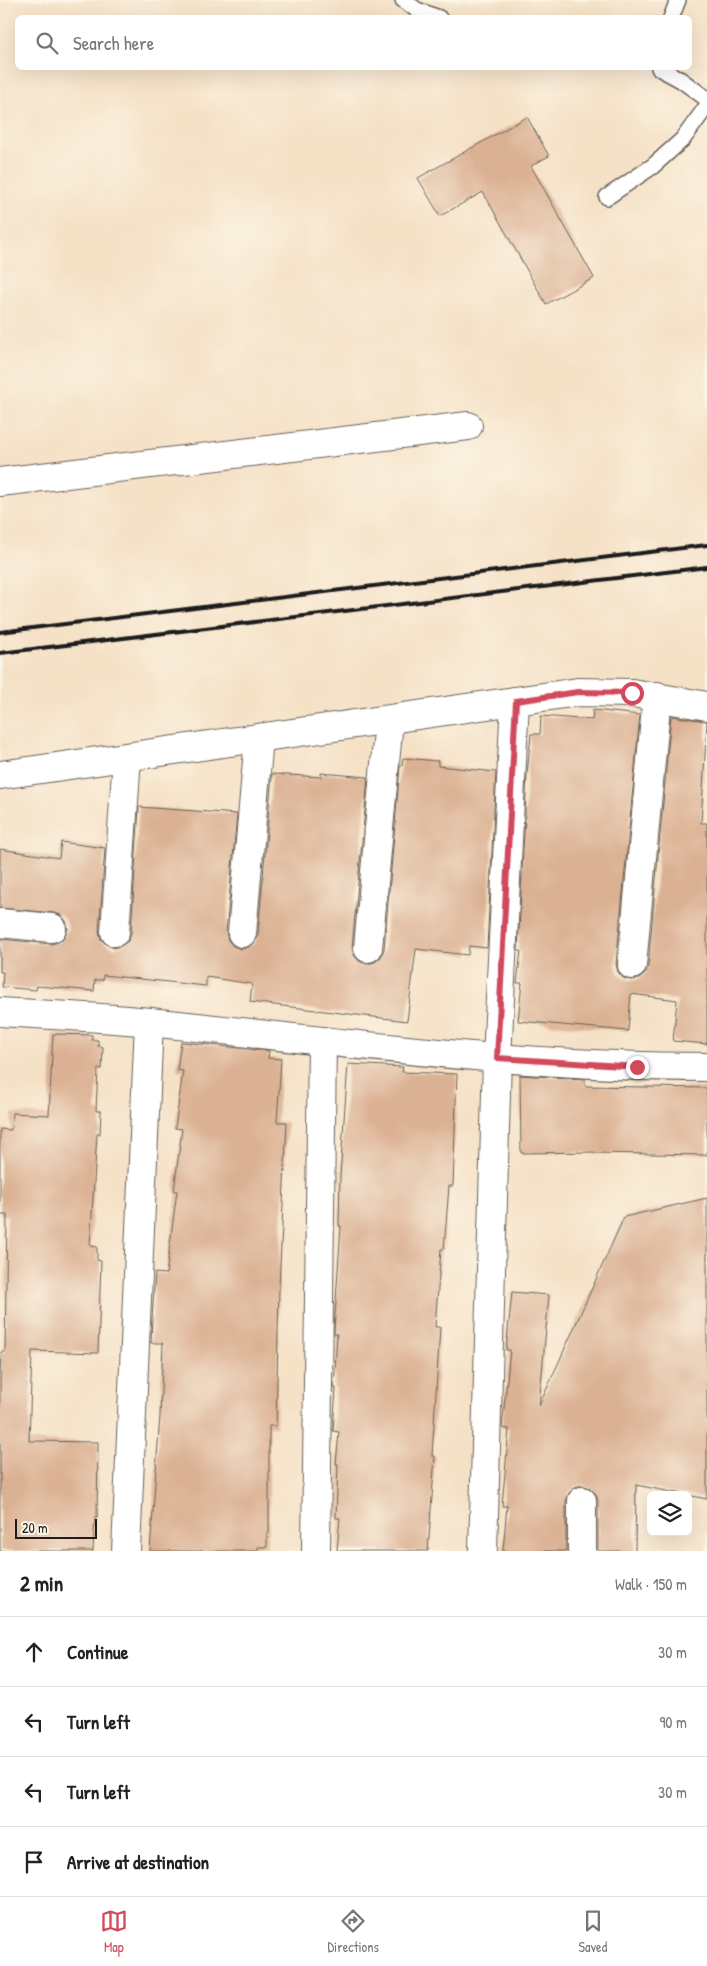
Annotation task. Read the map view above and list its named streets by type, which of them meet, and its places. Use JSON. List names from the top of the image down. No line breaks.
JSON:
{"scale_bar":"20 m","page":{"search":"Search here","scale":"20 m","heading":["2 min","Walk · 150 m"],"list":[["Continue","30 m"],["Turn left","90 m"],["Turn left","30 m"],"Arrive at destination"],"nav":["Map","Directions","Saved"]}}
